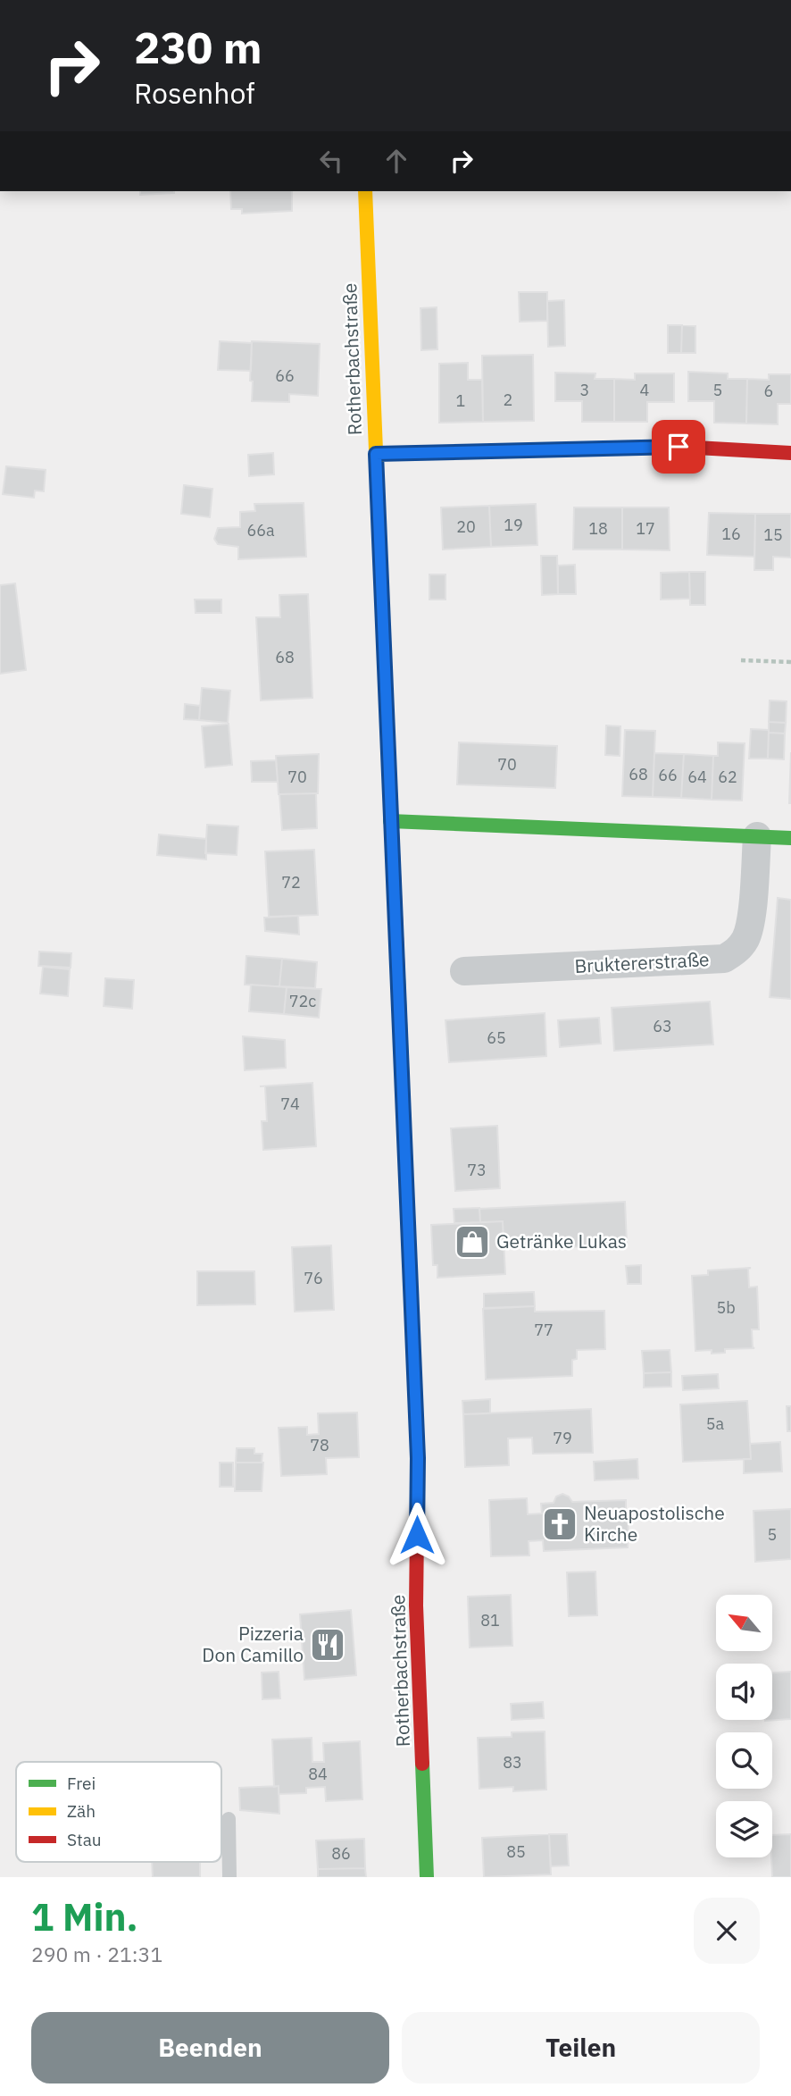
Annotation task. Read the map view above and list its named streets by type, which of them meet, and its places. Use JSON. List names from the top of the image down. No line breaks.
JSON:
{"streets":{"street":["Rotherbachstraße","Bruktererstraße"]},"places":{"shop":["Getränke Lukas"],"church":["Neuapostolische Kirche"],"restaurant":["Pizzeria Don Camillo"]},"house_numbers":["66","3","4","5","6","2","1","19","20","18","17","66a","16","15","68","70","68","66","70","64","62","72","72c","63","65","74","73","76","5b","77","5a","79","78","5","81","83","84","85","86"],"legend":["Frei","Zäh","Stau"],"north":"top left","page":{"turn":["230 m","Rosenhof"],"heading":["1 Min.","290 m · 21:31"],"buttons":["Beenden","Teilen"]}}
